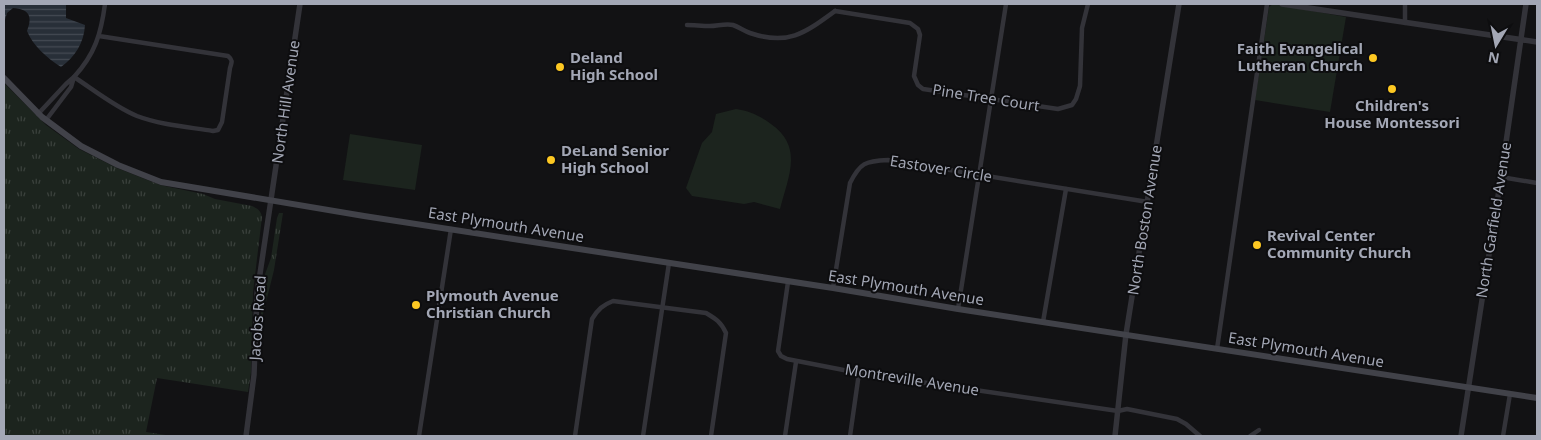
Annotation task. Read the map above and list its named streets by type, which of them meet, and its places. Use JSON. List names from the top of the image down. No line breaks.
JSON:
{"streets":{"main road":["East Plymouth Avenue"],"street":["Pine Tree Court","North Hill Avenue","Eastover Circle","North Boston Avenue","North Garfield Avenue","Jacobs Road","Montreville Avenue"]},"crossings":[["North Hill Avenue","East Plymouth Avenue"],["North Hill Avenue","Jacobs Road"],["Eastover Circle","North Boston Avenue"],["Eastover Circle","East Plymouth Avenue"],["North Boston Avenue","East Plymouth Avenue"],["North Boston Avenue","Montreville Avenue"],["North Garfield Avenue","East Plymouth Avenue"],["East Plymouth Avenue","Jacobs Road"],["East Plymouth Avenue","Montreville Avenue"]],"places":["Faith Evangelical Lutheran Church","Deland High School","Children's House Montessori","DeLand Senior High School","Revival Center Community Church","Plymouth Avenue Christian Church"],"north":"bottom"}
